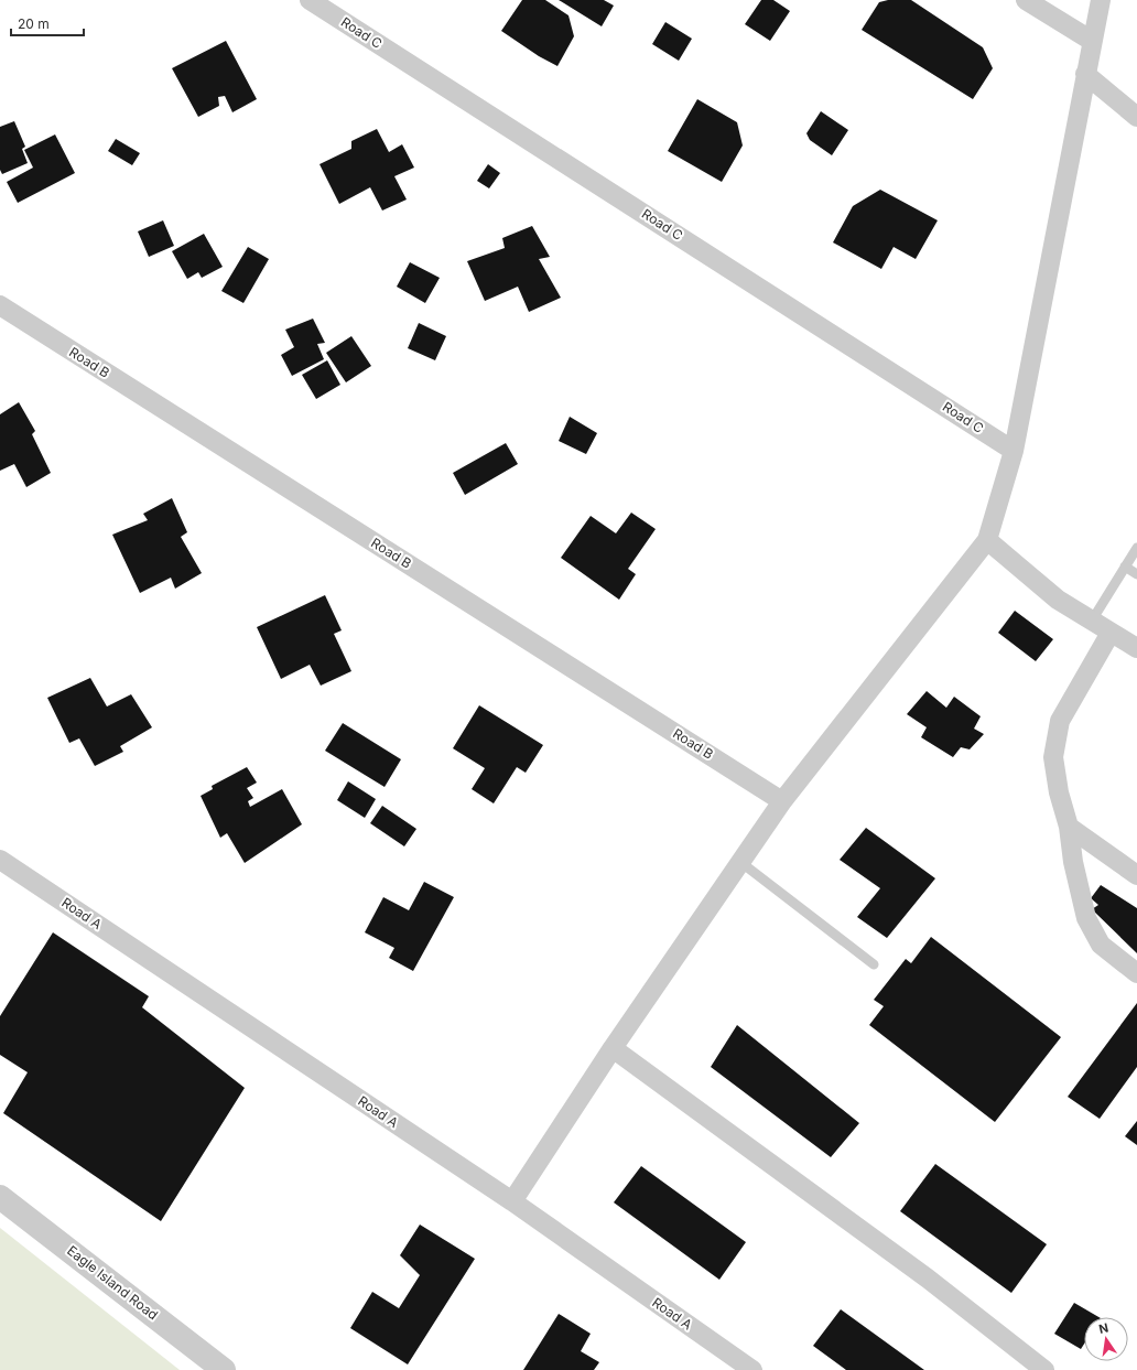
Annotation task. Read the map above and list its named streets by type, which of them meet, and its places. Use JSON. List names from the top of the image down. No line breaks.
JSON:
{"streets":{"street":["Road C","Road B","Road A","Eagle Island Road"]},"scale_bar":"20 m","north":"top"}
